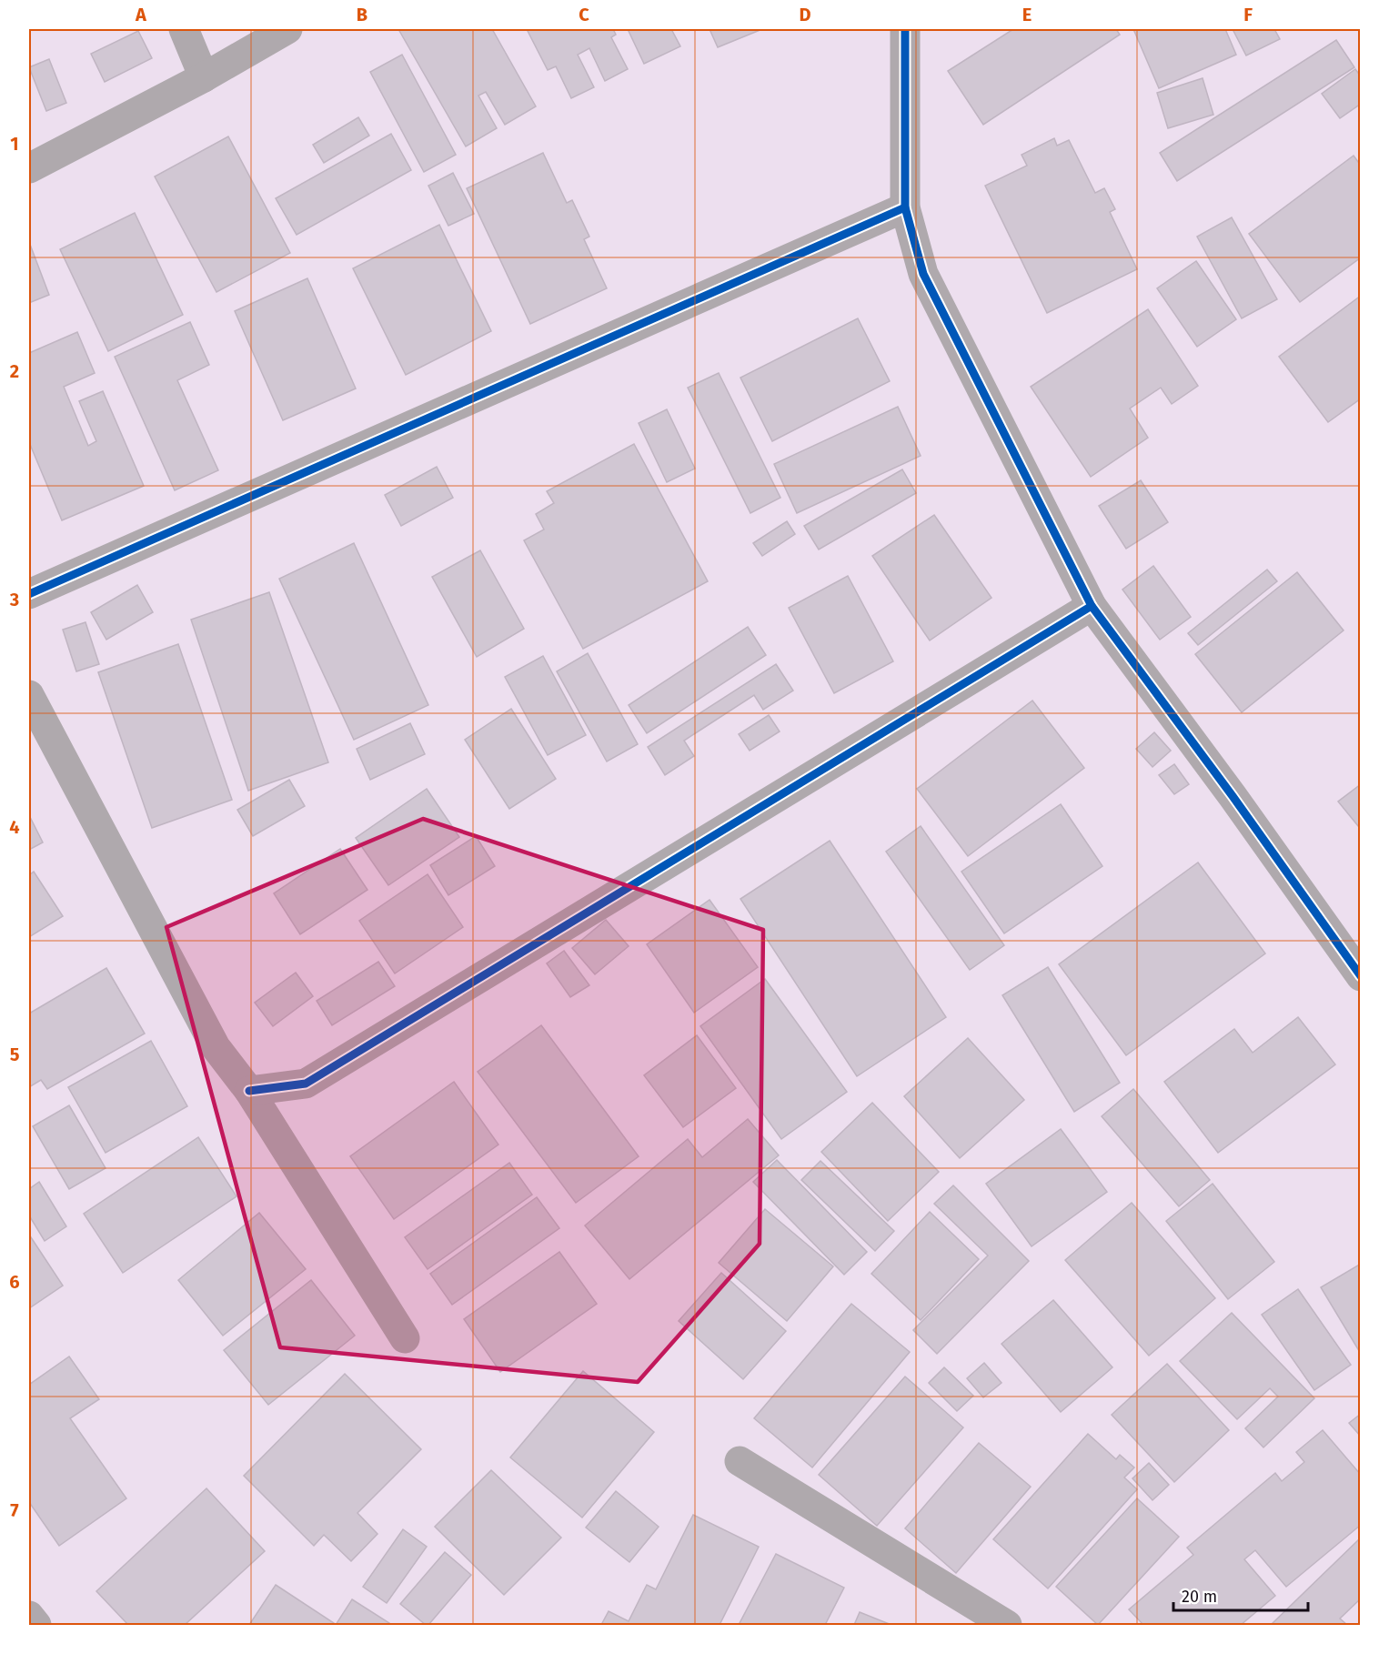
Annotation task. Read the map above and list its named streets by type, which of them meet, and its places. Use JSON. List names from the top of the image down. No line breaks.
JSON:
{"scale_bar":"20 m","grid":{"columns":["A","B","C","D","E","F"],"rows":["1","2","3","4","5","6","7"]}}
